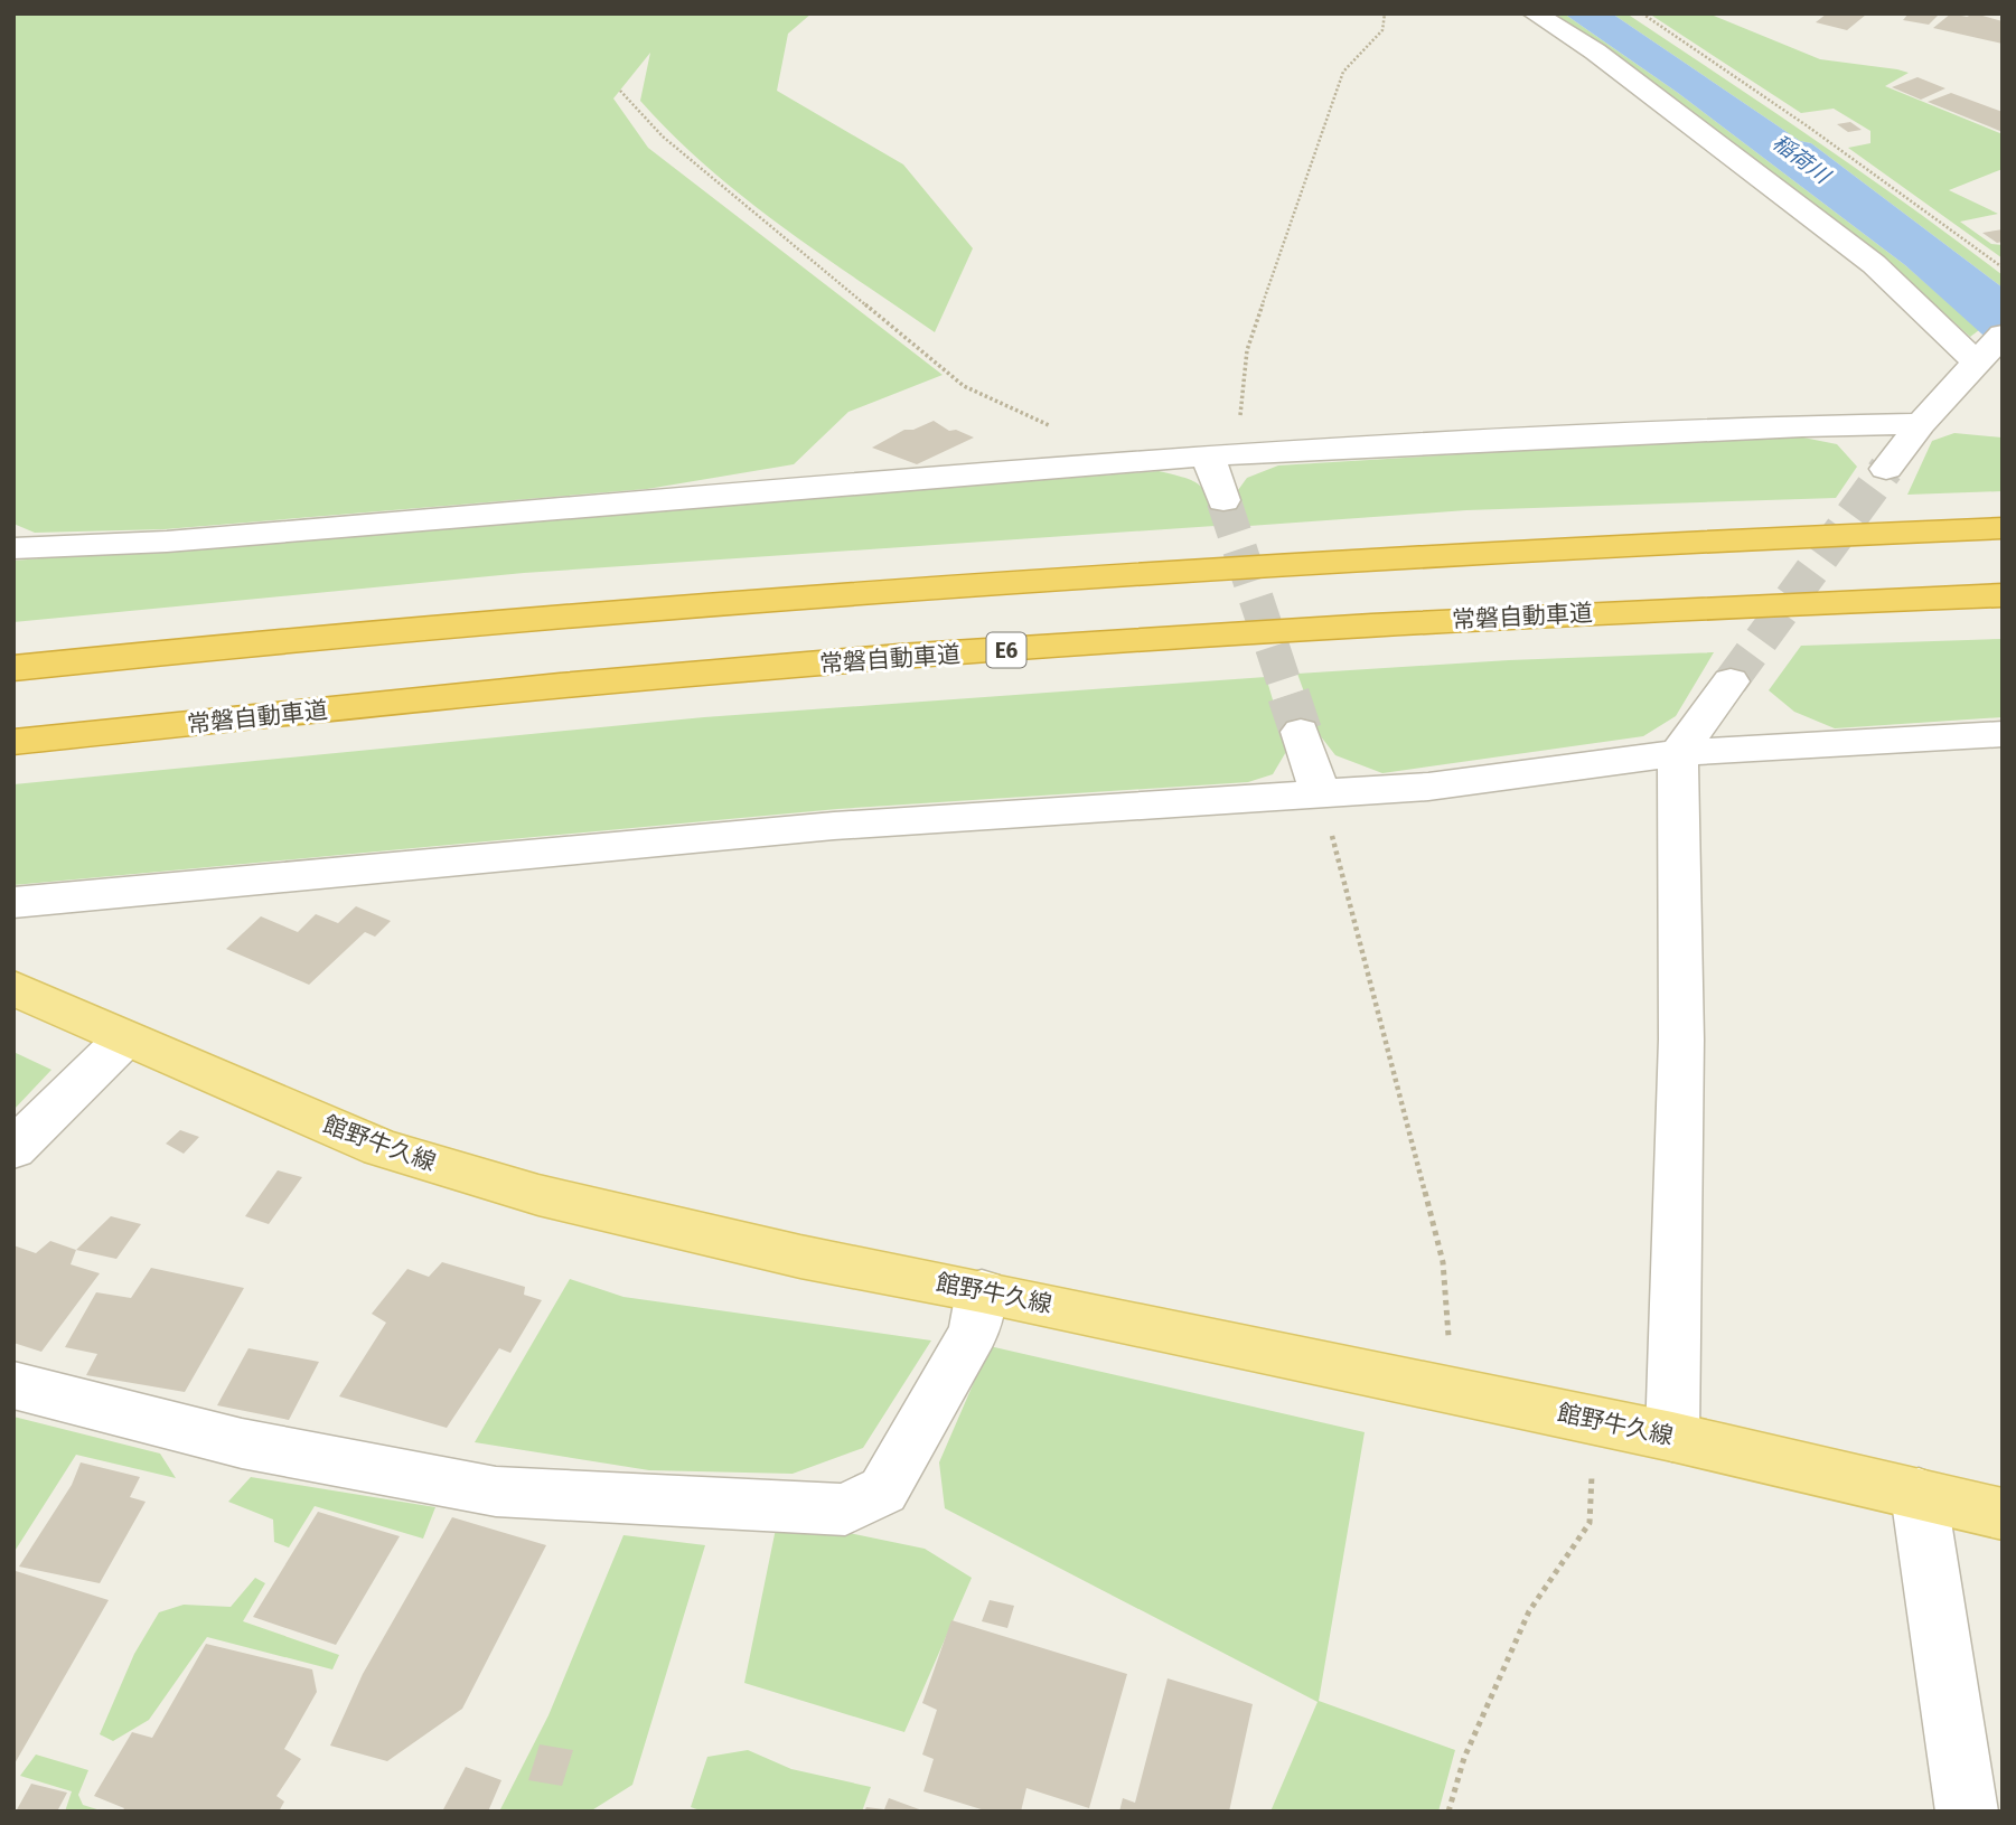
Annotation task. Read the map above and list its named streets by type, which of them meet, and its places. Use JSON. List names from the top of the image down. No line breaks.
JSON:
{"streets":{"highway":["常磐自動車道","E6"],"main road":["館野牛久線"]},"water":["稲荷川"]}
